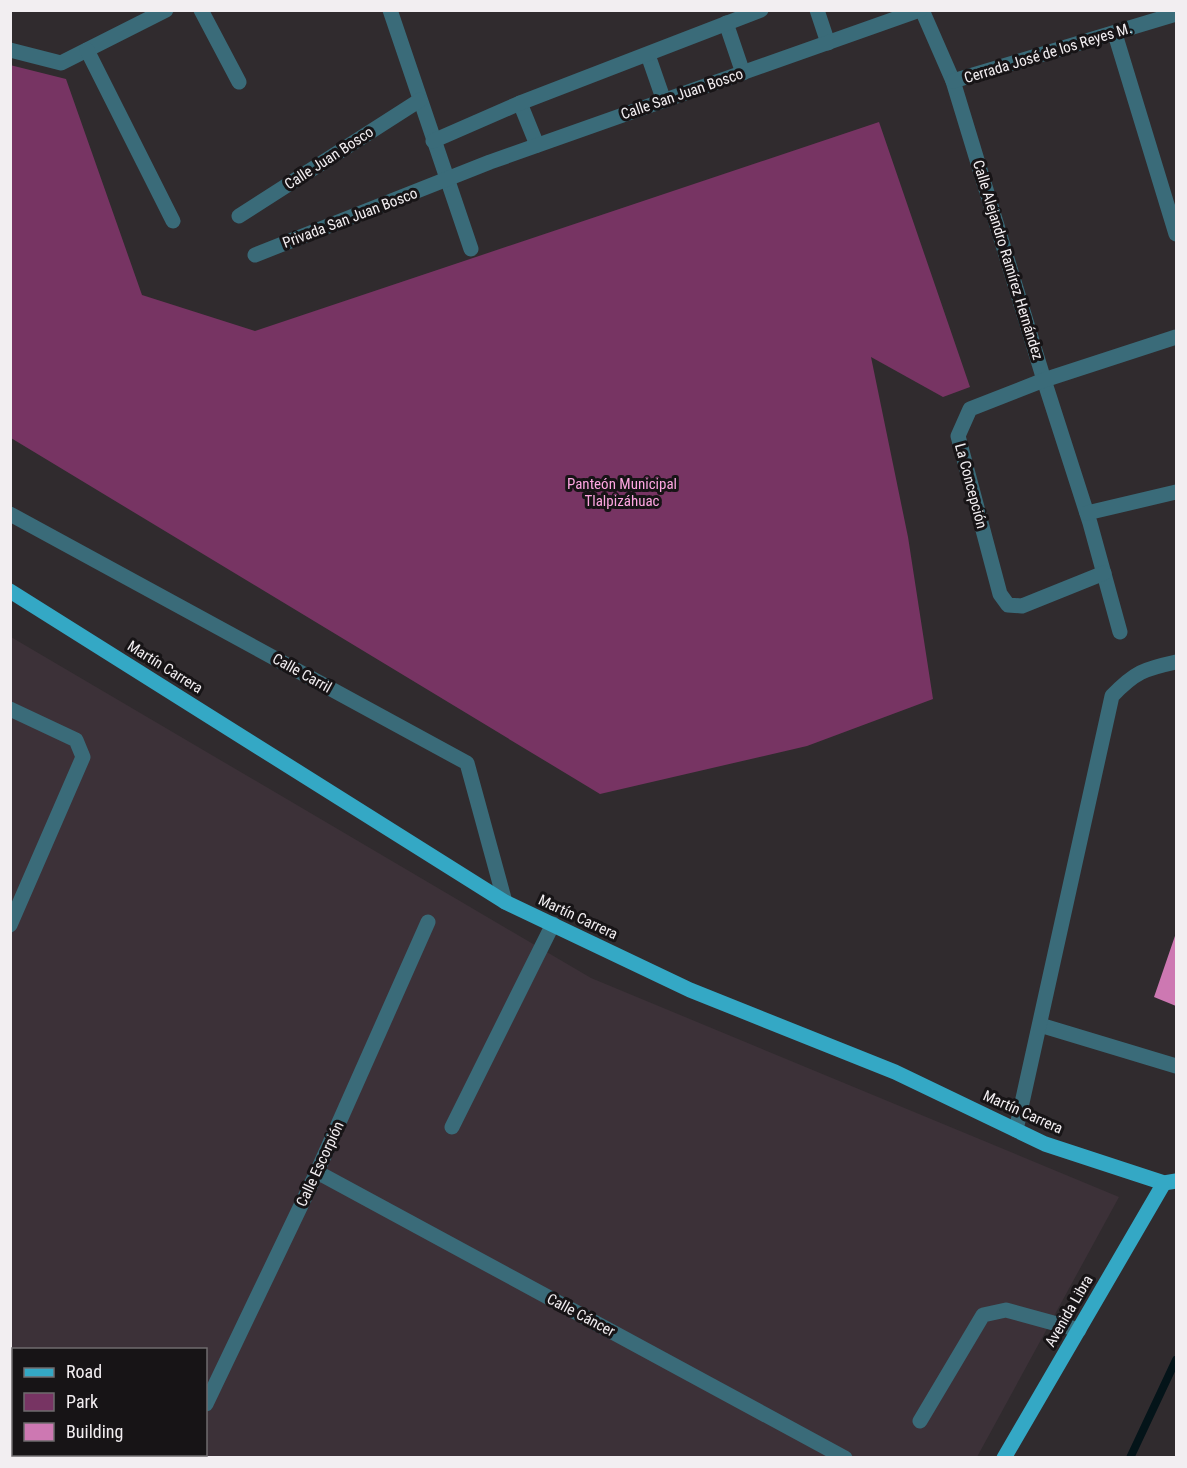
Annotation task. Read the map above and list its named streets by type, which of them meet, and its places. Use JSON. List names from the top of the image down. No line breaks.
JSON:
{"streets":{"main road":["Martín Carrera","Avenida Libra"],"street":["Cerrada José de los Reyes M.","Calle San Juan Bosco","Calle Juan Bosco","Privada San Juan Bosco","Calle Alejandro Ramírez Hernández","La Concepción","Calle Carril","Calle Escorpión","Calle Cáncer"]},"crossings":[["Cerrada José de los Reyes M.","Calle Alejandro Ramírez Hernández"],["Calle San Juan Bosco","Privada San Juan Bosco"],["Calle San Juan Bosco","Calle Alejandro Ramírez Hernández"],["Calle Alejandro Ramírez Hernández","La Concepción"],["Martín Carrera","Calle Carril"],["Martín Carrera","Avenida Libra"],["Calle Escorpión","Calle Cáncer"]],"parks":["Panteón Municipal Tlalpizáhuac"],"legend":["Road","Park","Building"]}
